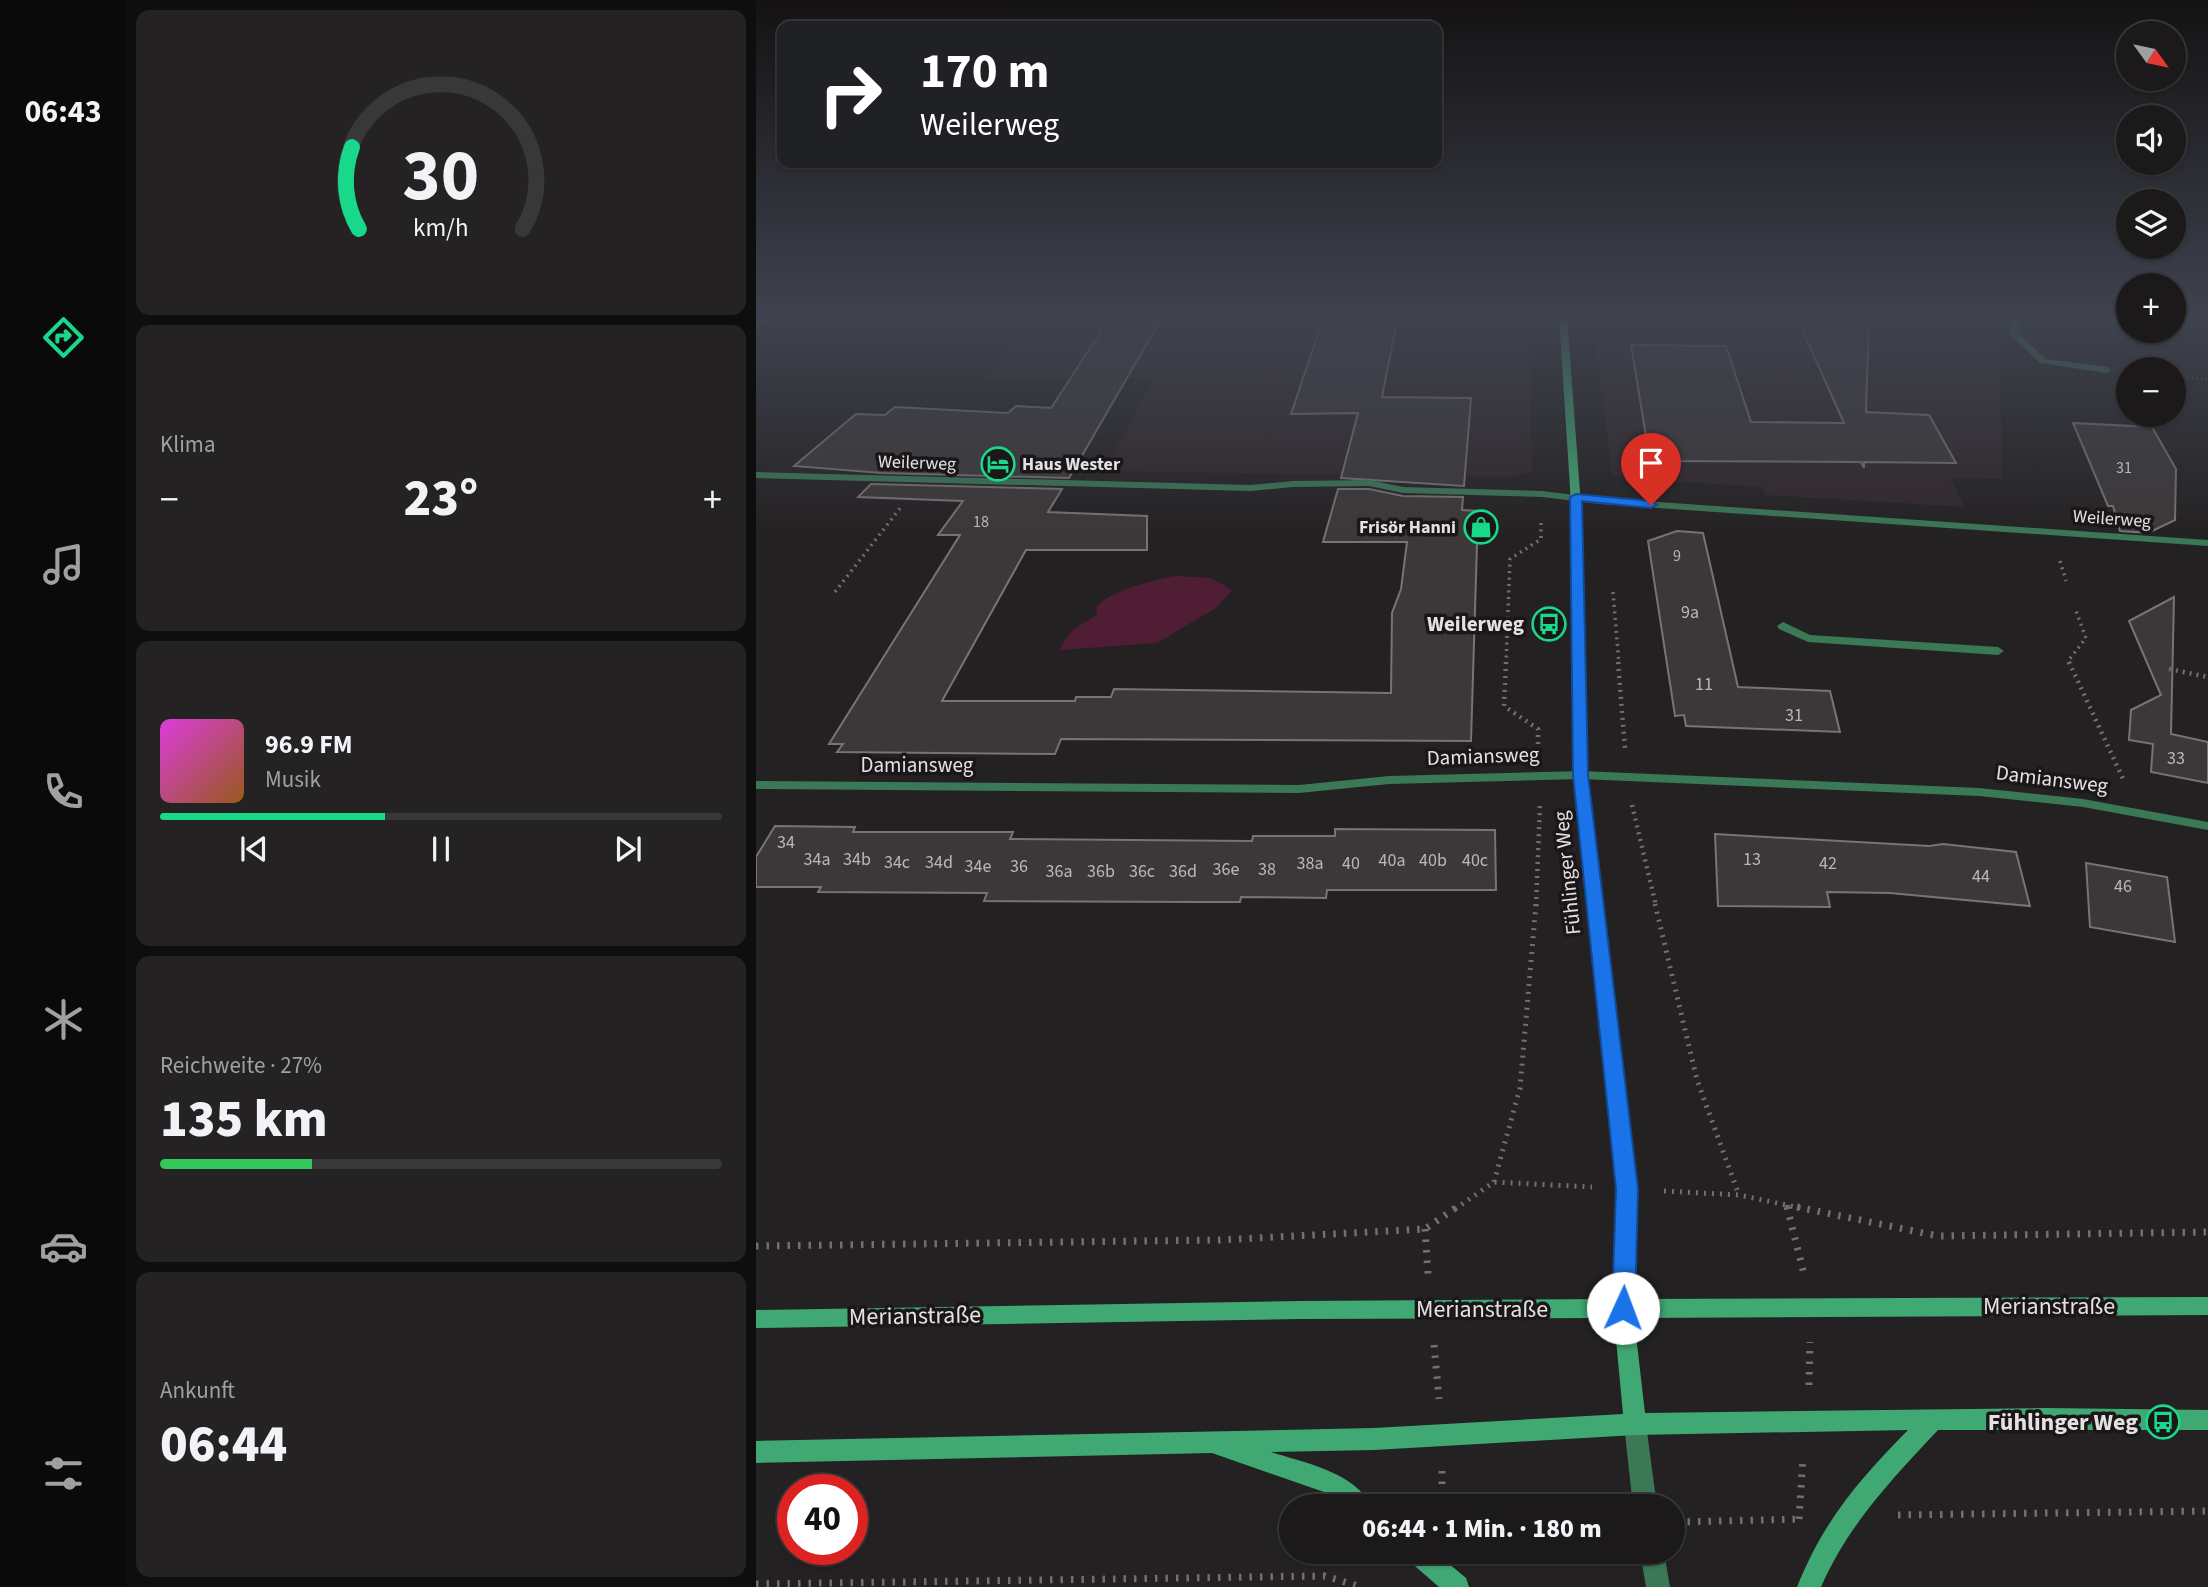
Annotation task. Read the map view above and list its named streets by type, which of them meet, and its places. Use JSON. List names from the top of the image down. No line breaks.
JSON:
{"streets":{"street":["Weilerweg","Damiansweg","Fühlinger Weg","Merianstraße"]},"crossings":[["Weilerweg","Fühlinger Weg"],["Damiansweg","Fühlinger Weg"],["Fühlinger Weg","Merianstraße"]],"places":{"hotel":["Haus Wester"],"shop":["Frisör Hanni"],"bus stop":["Weilerweg","Fühlinger Weg"]},"house_numbers":["31","18","9","9a","11","31","33","34","34a","34b","13","40a","40b","40c","34c","34d","38a","40","42","34e","36","36e","38","36a","36b","36c","36d","44","46"],"north":"bottom right","page":{"tabs":"06:43","map_buttons":["+","−"],"turn":["170 m","Weilerweg"],"tile":["Klima",["Reichweite · 27%","135 km"],["Ankunft","06:44"]],"heat":["−","23°","+"],"song":["96.9 FM","Musik"],"limit":"40","trip":"06:44 · 1 Min. · 180 m","gauge":["30","km/h"]}}
